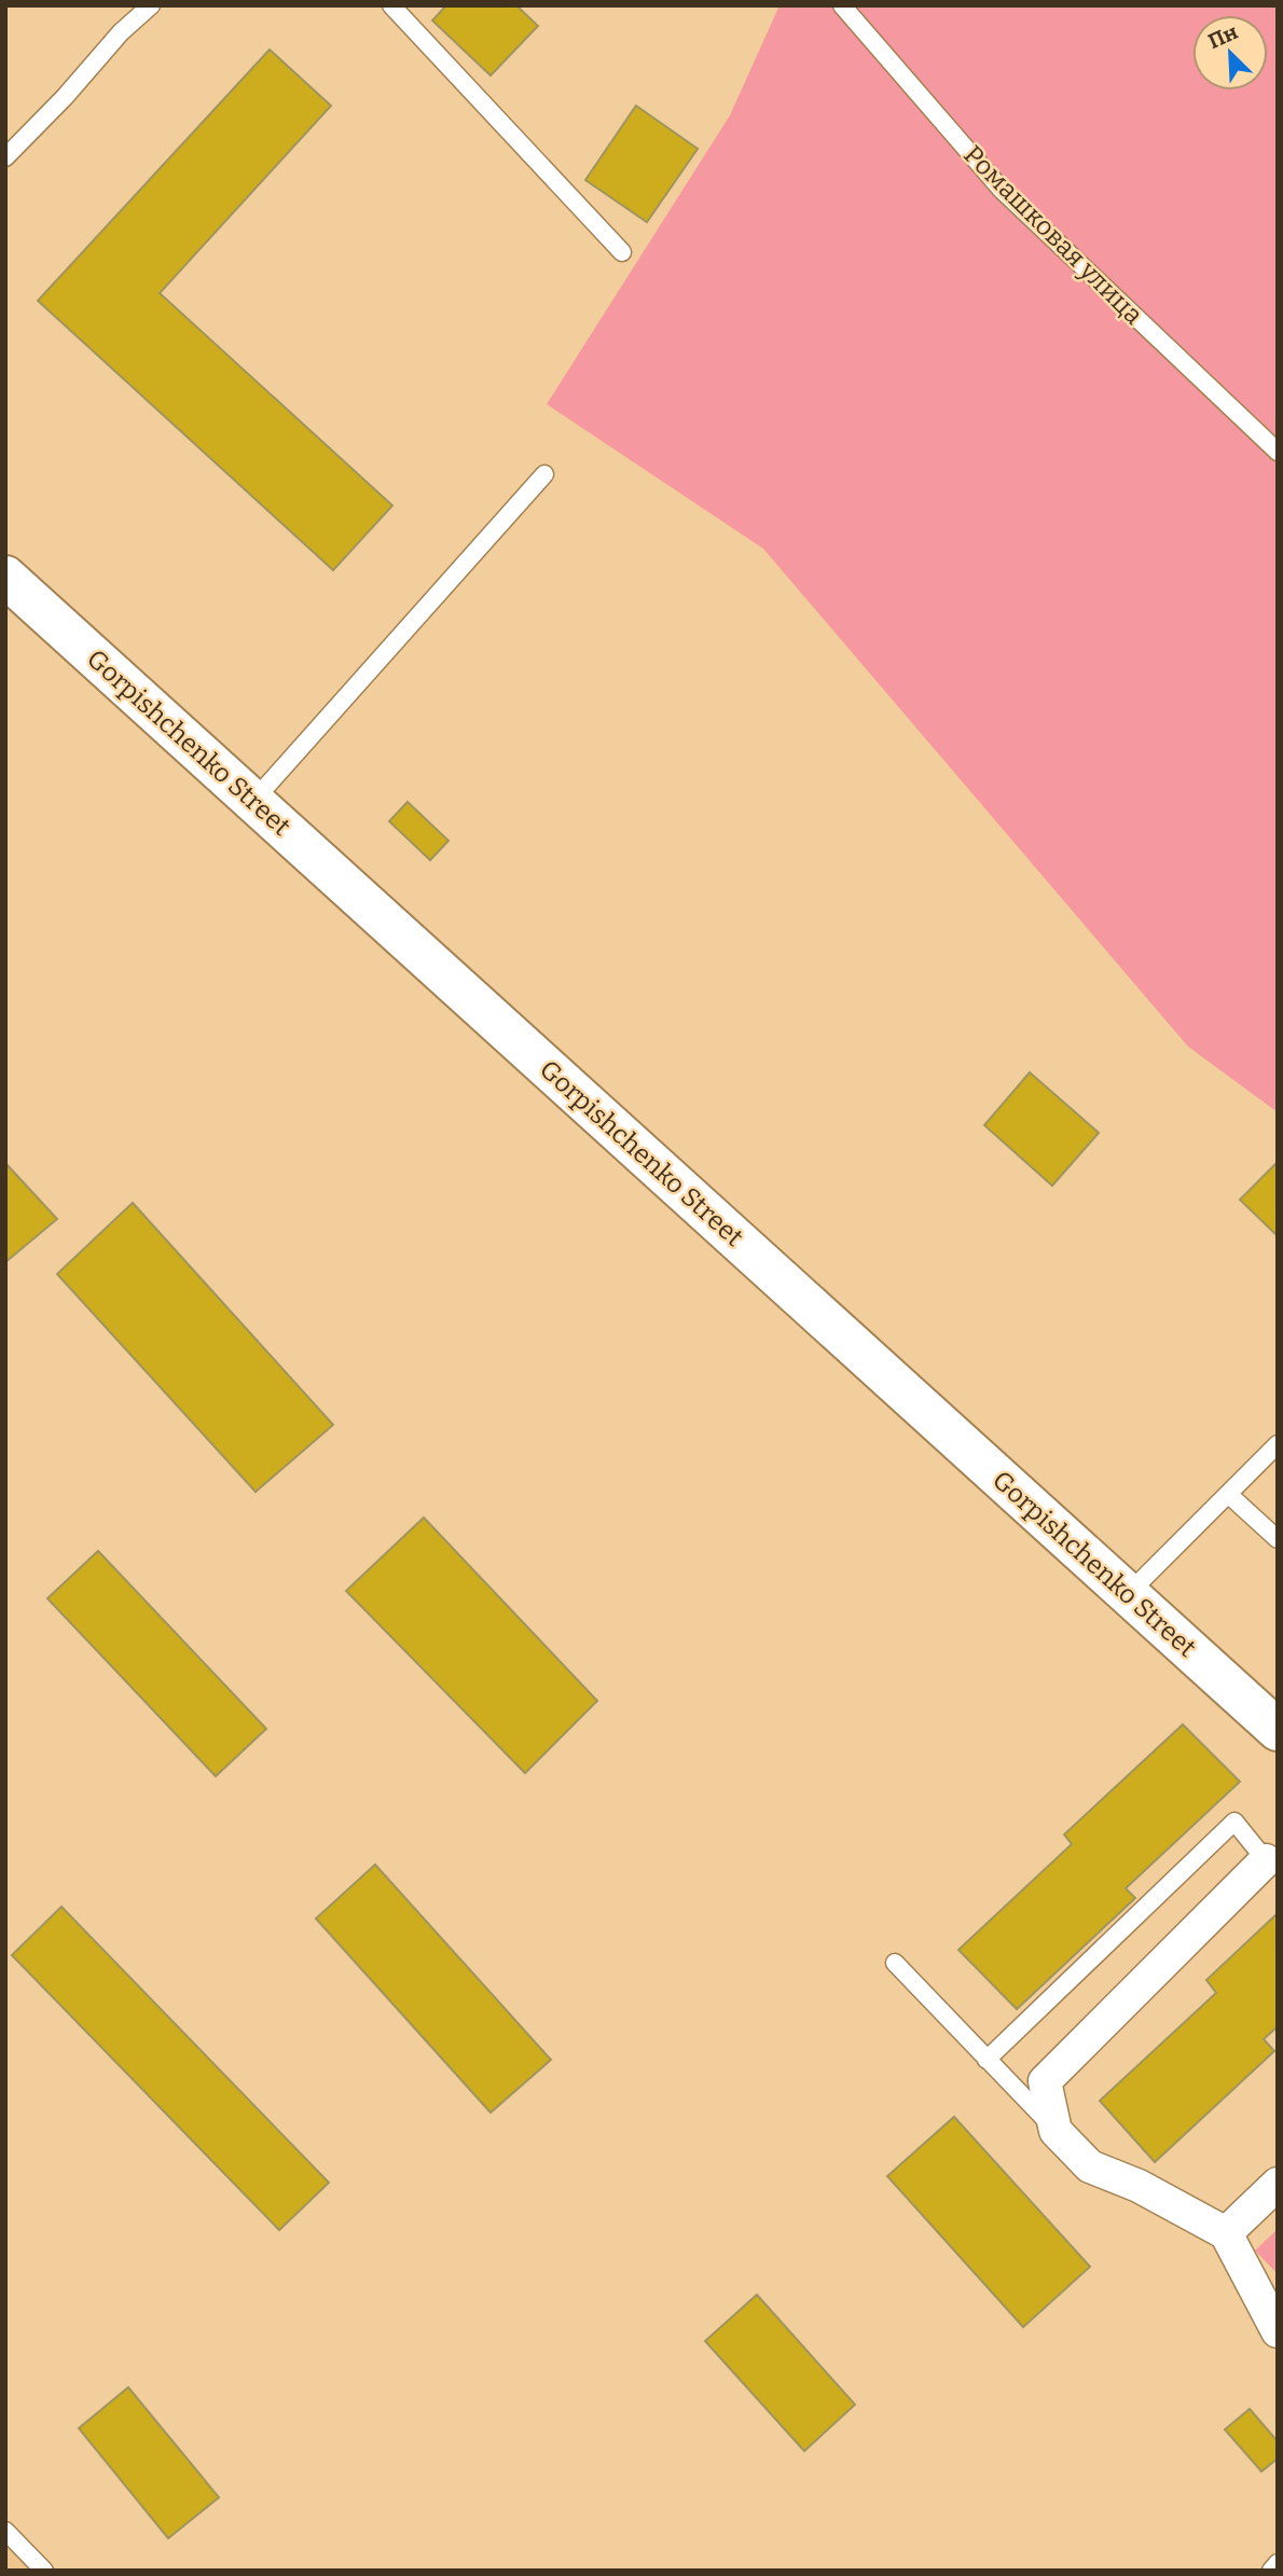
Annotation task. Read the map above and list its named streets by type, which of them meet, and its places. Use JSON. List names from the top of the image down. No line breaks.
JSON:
{"streets":{"main road":["Gorpishchenko Street"],"lane":["Ромашковая улица"]},"north":"top left"}
